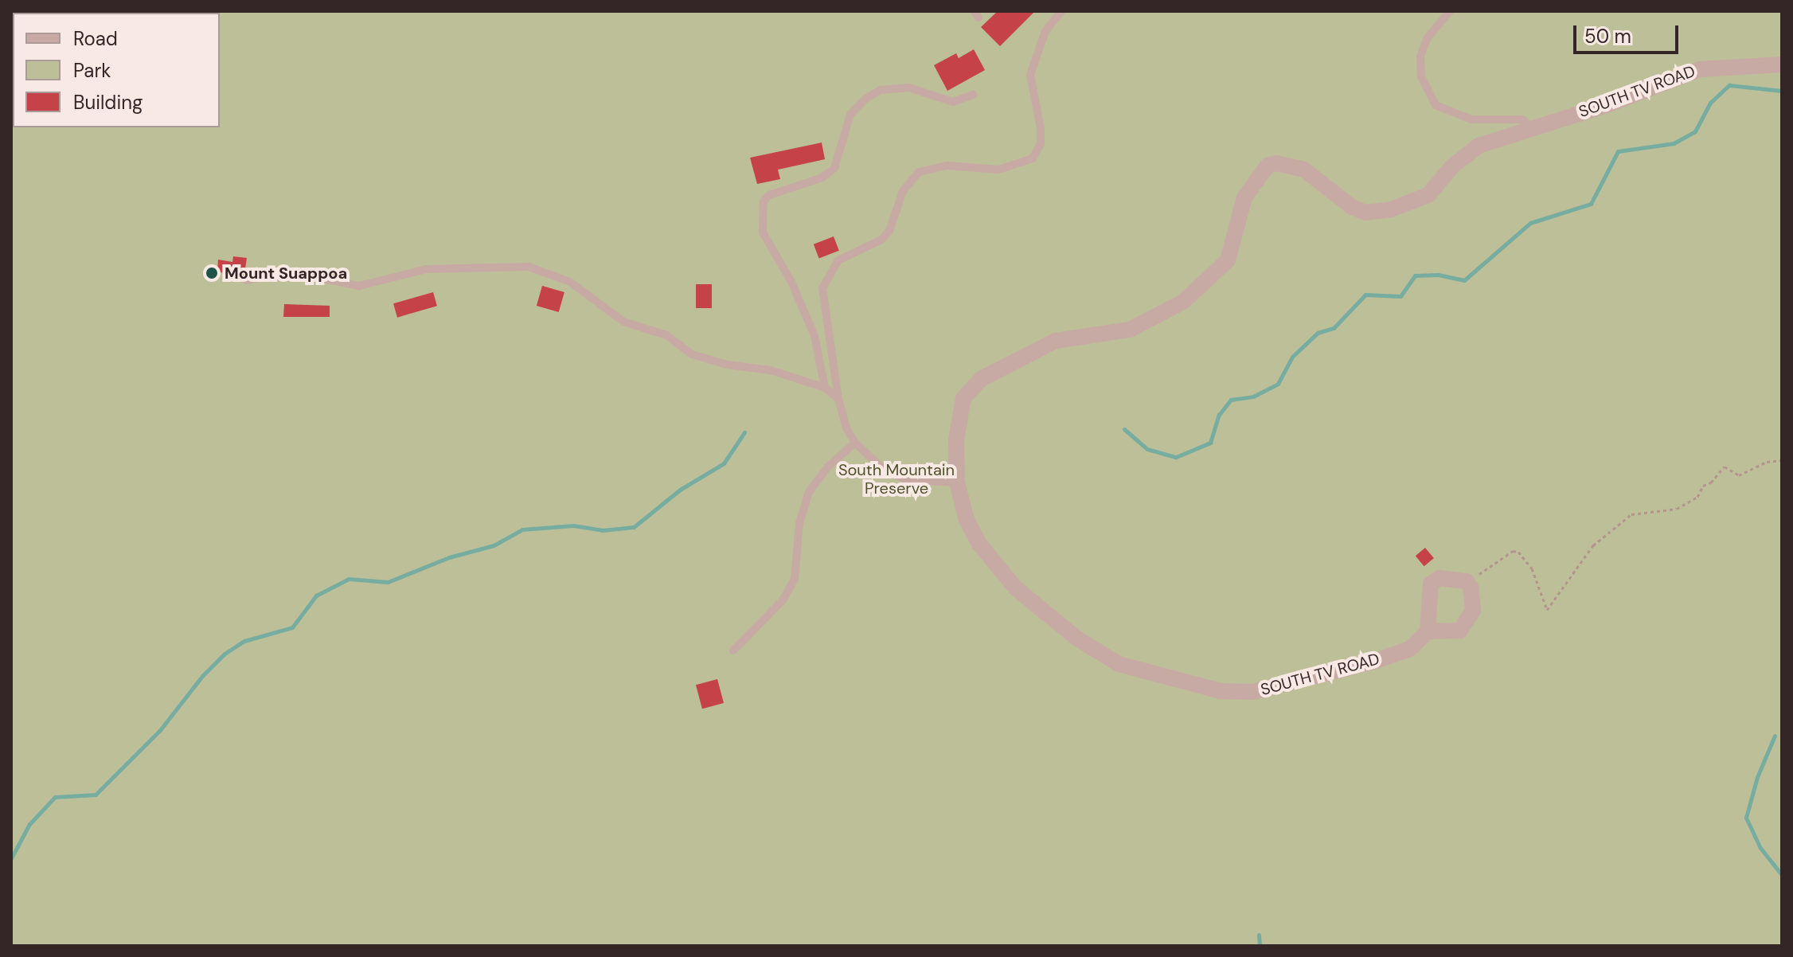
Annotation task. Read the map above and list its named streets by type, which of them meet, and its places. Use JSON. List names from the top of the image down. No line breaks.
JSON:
{"streets":{"street":["SOUTH TV ROAD"]},"parks":["South Mountain Preserve"],"places":["Mount Suappoa"],"legend":["Road","Park","Building"],"scale_bar":"50 m"}
